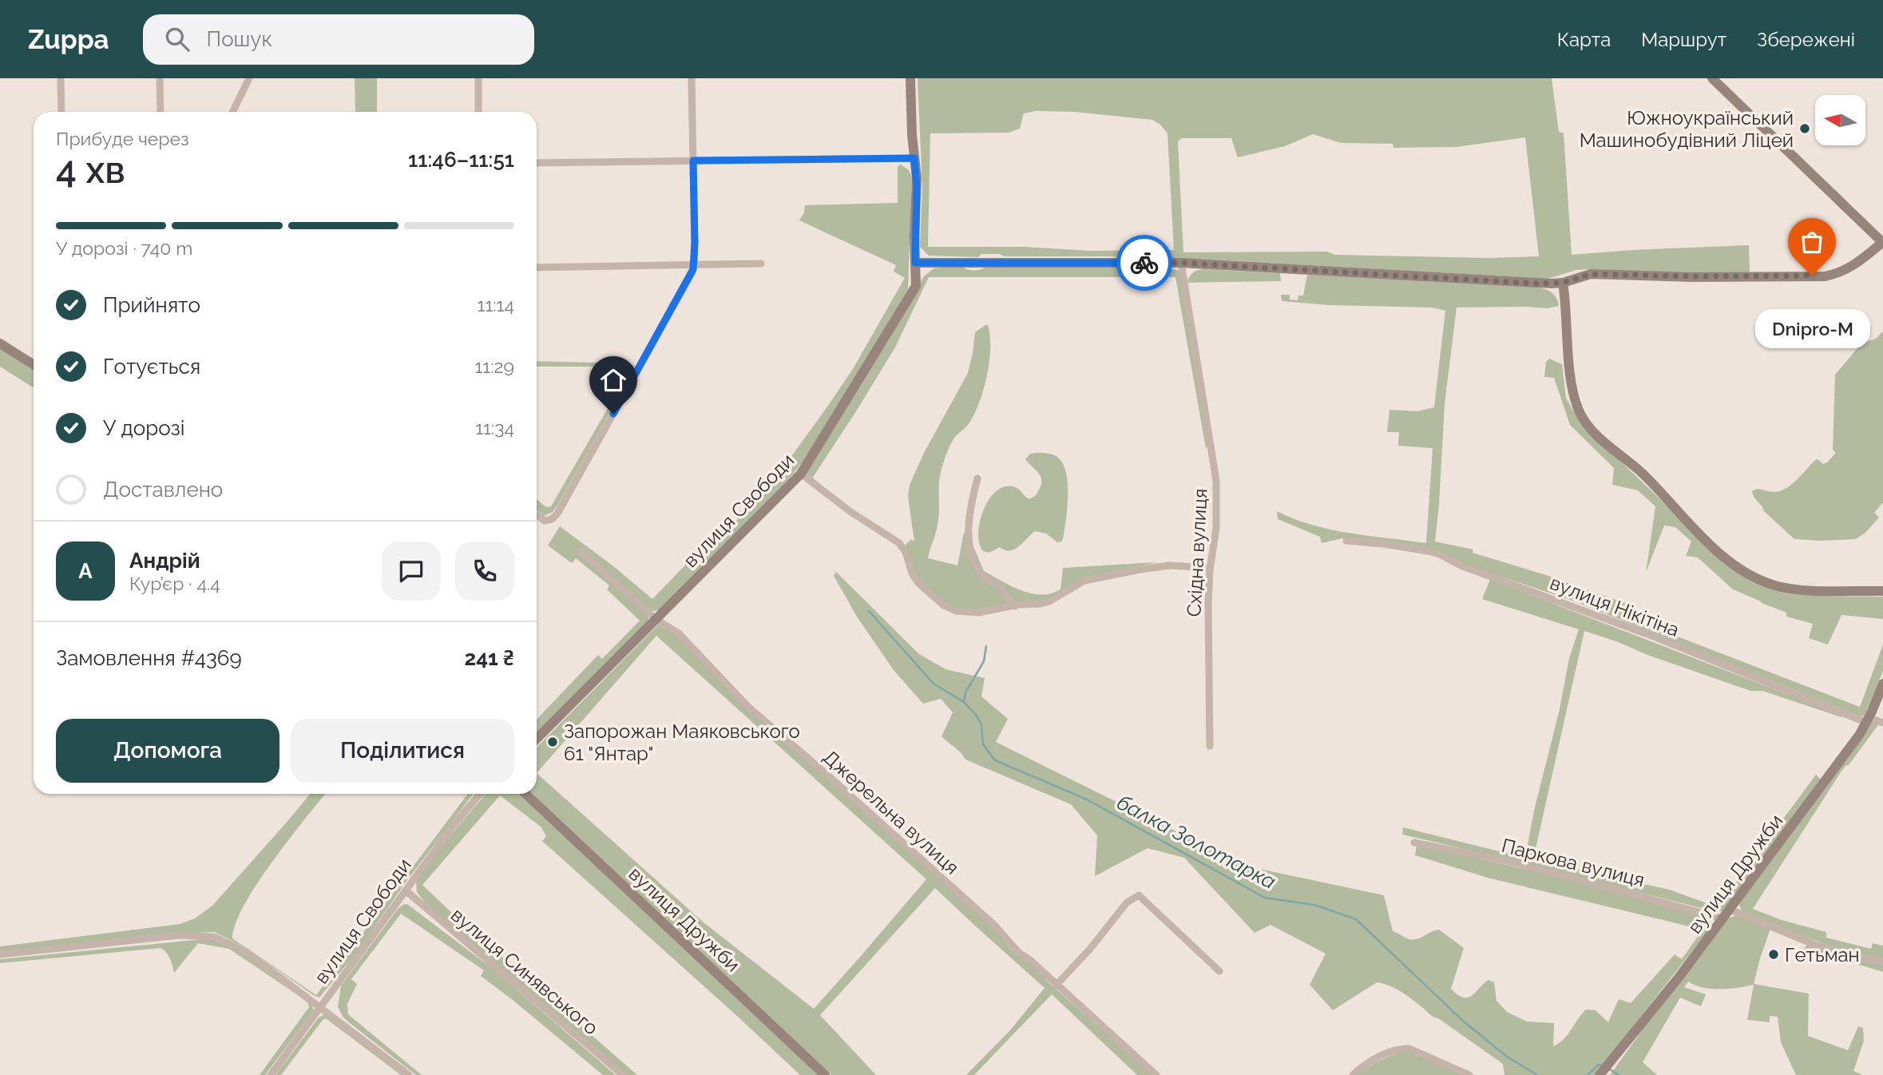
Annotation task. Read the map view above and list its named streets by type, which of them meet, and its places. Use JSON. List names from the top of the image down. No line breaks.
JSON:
{"streets":{"street":["вулиця Свободи","Східна вулиця","вулиця Нікітіна","Джерельна вулиця","Паркова вулиця","вулиця Дружби","вулиця Синявського"]},"crossings":[["вулиця Свободи","Джерельна вулиця"],["вулиця Свободи","вулиця Синявського"],["вулиця Нікітіна","вулиця Дружби"],["Паркова вулиця","вулиця Дружби"]],"water":["балка Золотарка"],"places":["Южноукраїнський Машинобудівний Ліцей","Dnipro-M","Запорожан Маяковського 61 \"Янтар\"","Гетьман"],"north":"left","page":{"header":"Zuppa","search":"Пошук","nav":["Карта","Маршрут","Збережені"],"heading":["4 хв","Прибуде через","11:46–11:51"],"panel":["Андрій","Кур’єр · 4.4","Замовлення #4369","241 ₴"],"bar":"У дорозі · 740 m","list":[["Прийнято","11:14"],["Готується","11:29"],["У дорозі","11:34"],"Доставлено"],"bubble":"Dnipro-M","round":"А","buttons":["Допомога","Поділитися"]}}
